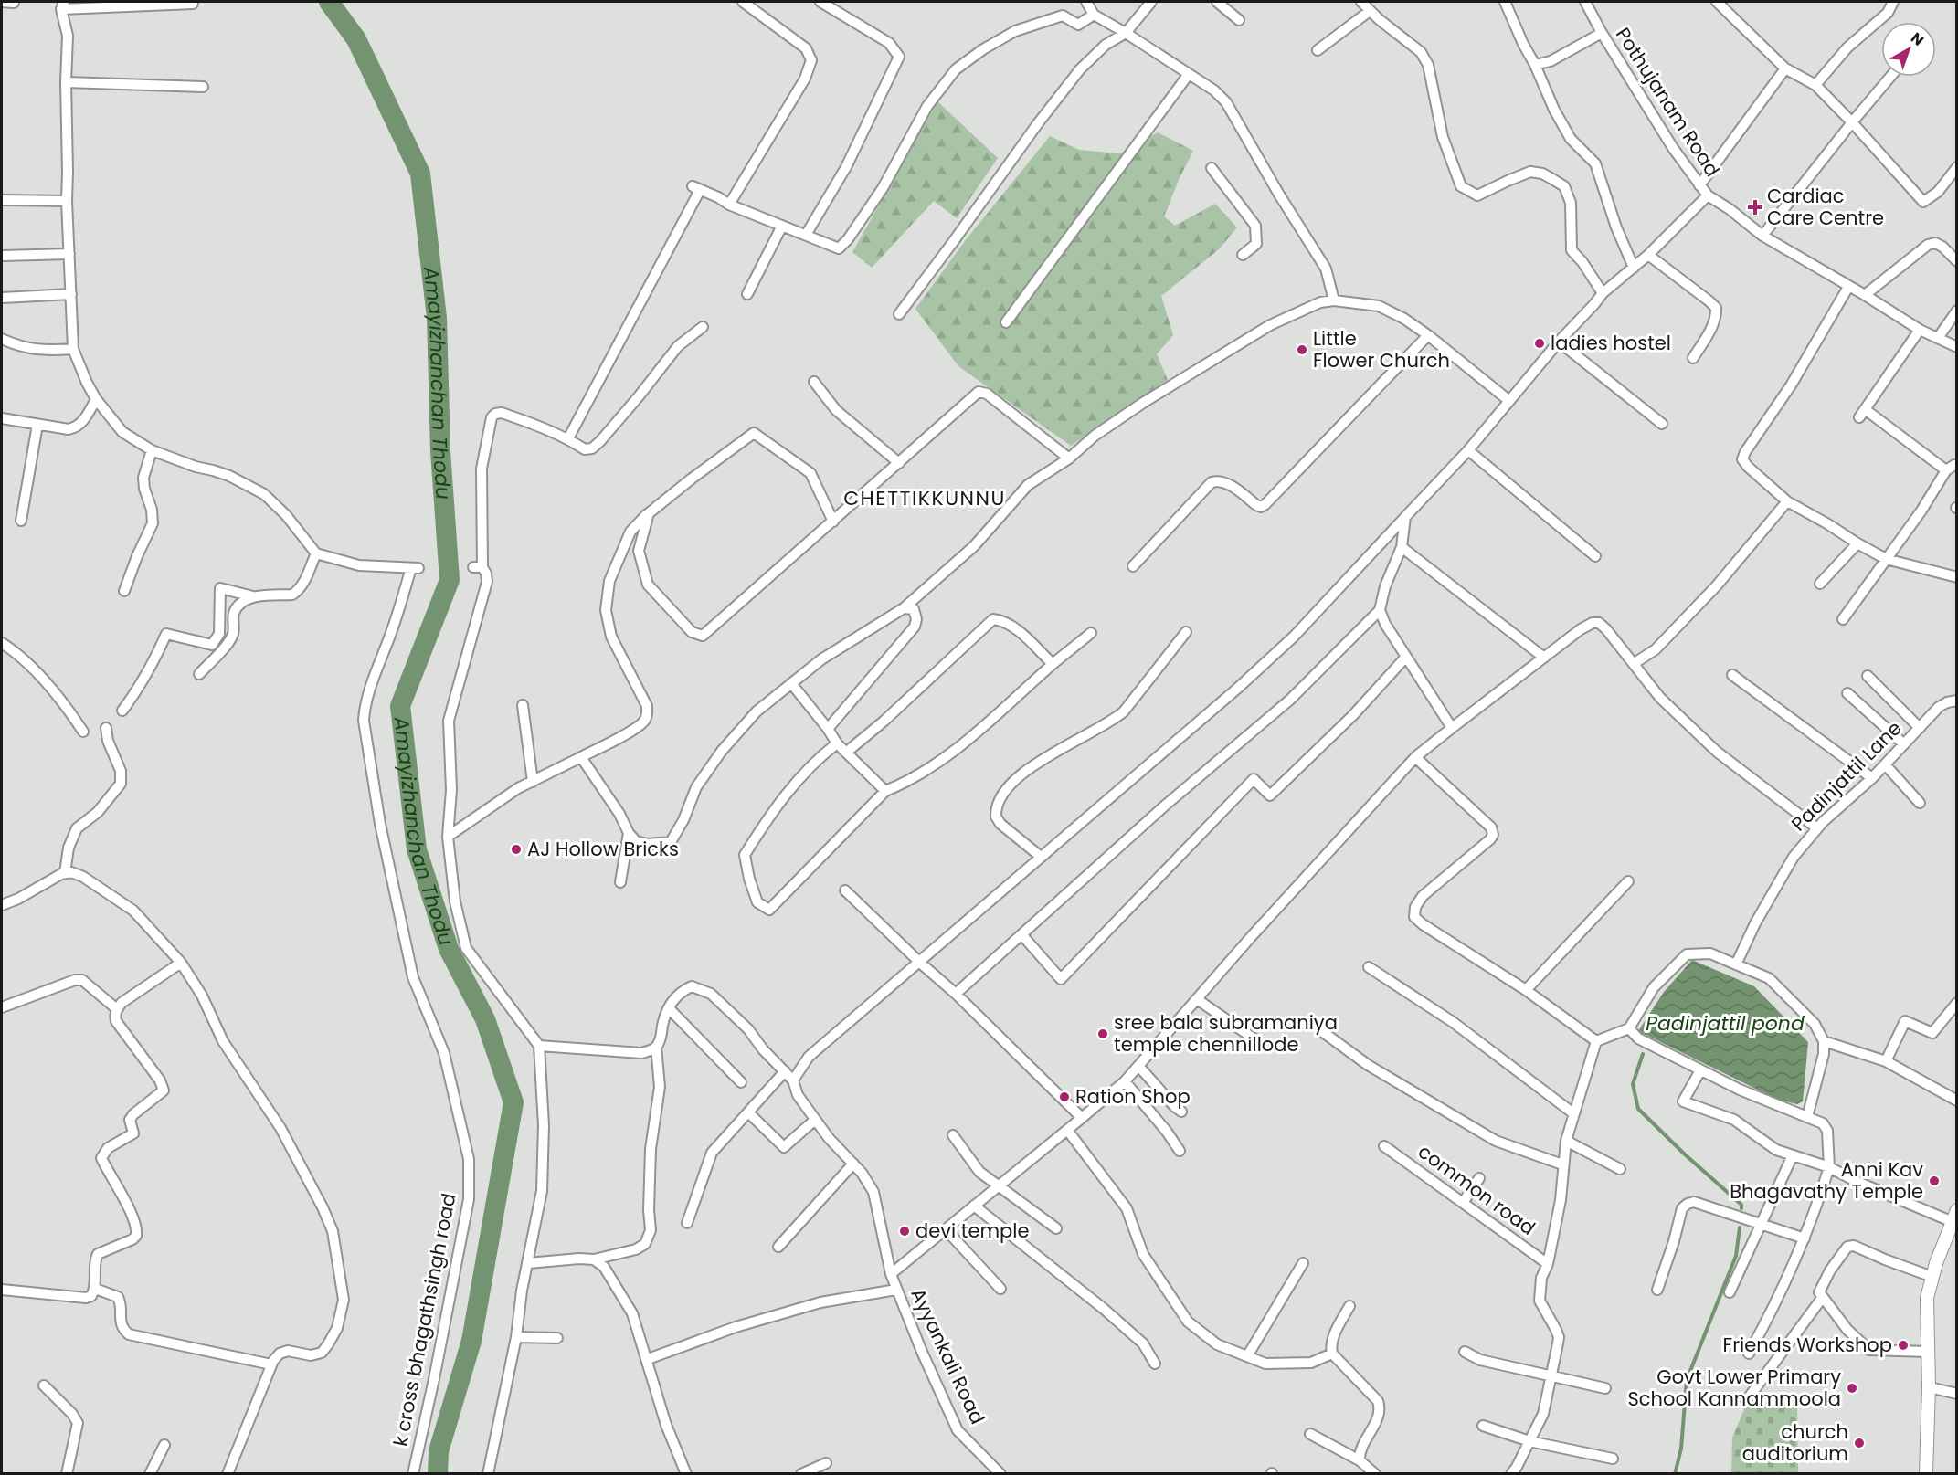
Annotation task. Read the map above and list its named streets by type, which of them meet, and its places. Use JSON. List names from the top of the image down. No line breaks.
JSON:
{"streets":{"street":["Pothujanam Road","Padinjattil Lane","common road","k cross bhagathsingh road","Ayyankali Road"]},"districts":["CHETTIKKUNNU"],"water":["Amayizhanchan Thodu","Padinjattil pond"],"places":{"health":["Cardiac Care Centre"],"other":["ladies hostel","Little Flower Church","AJ Hollow Bricks","sree bala subramaniya temple chennillode","Ration Shop","Anni Kav Bhagavathy Temple","devi temple","Friends Workshop","Govt Lower Primary School Kannammoola","church auditorium"]},"north":"top right"}
